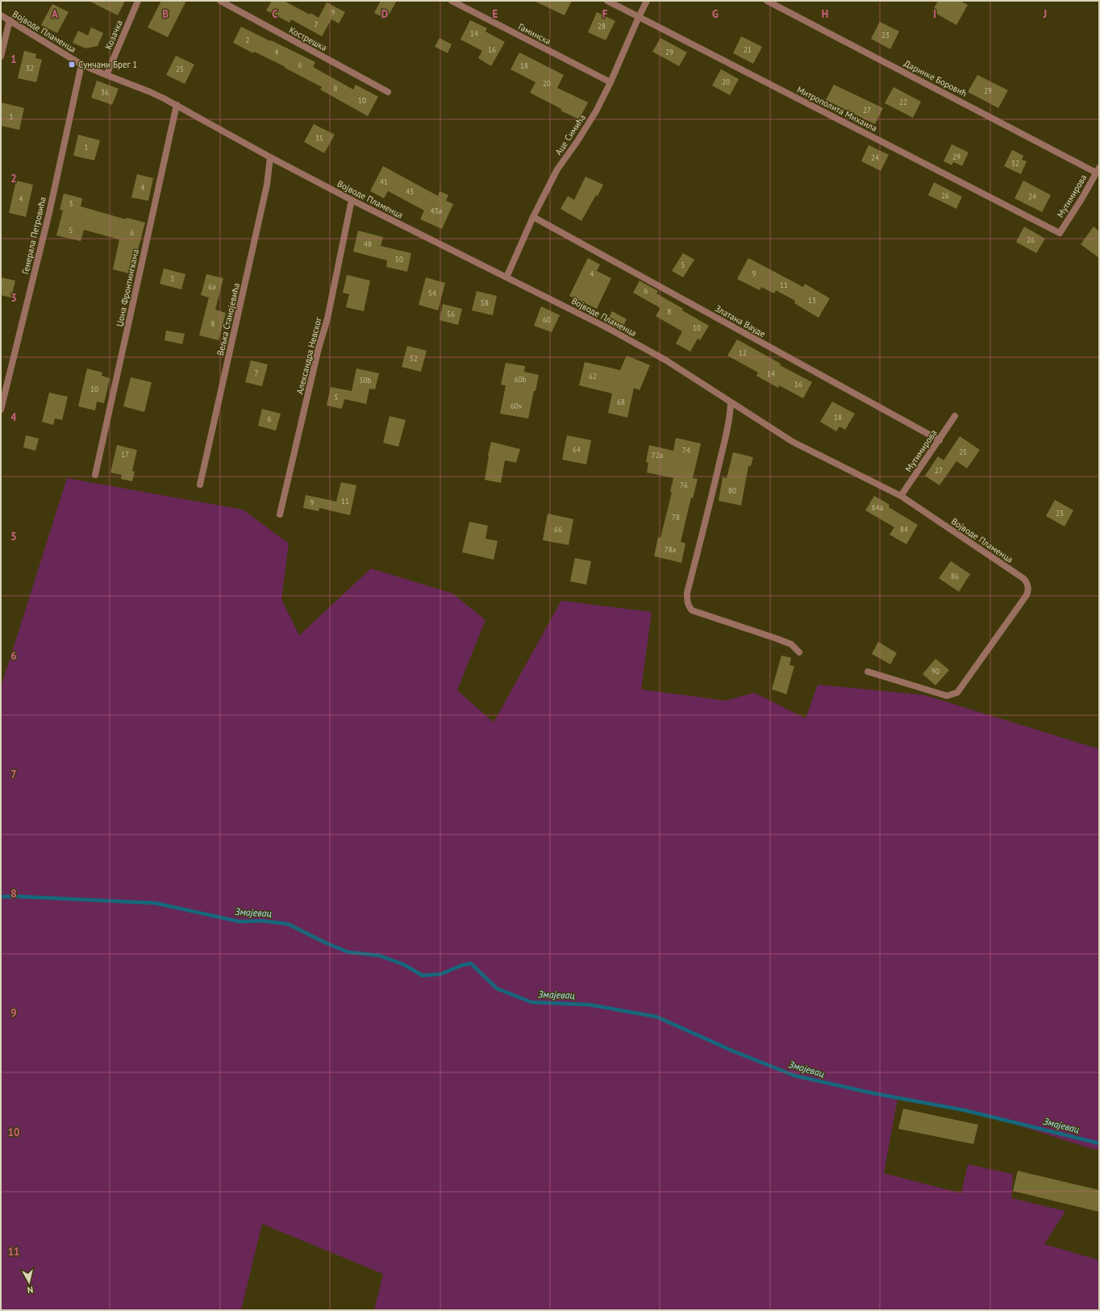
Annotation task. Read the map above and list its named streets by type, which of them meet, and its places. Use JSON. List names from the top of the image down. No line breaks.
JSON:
{"streets":{"street":["Војводе Пламенца","Гаминска","Козачка","Кострешка","Даринке Боровић","Митрополита Михаила","Аце Симића","Мутимирова","Генерала Петровића","Џона Фронтингхама","Вељка Станојевића","Златана Вауде","Александра Невског"]},"crossings":[["Војводе Пламенца","Козачка"],["Војводе Пламенца","Аце Симића"],["Војводе Пламенца","Мутимирова"],["Војводе Пламенца","Генерала Петровића"],["Војводе Пламенца","Џона Фронтингхама"],["Војводе Пламенца","Вељка Станојевића"],["Војводе Пламенца","Александра Невског"],["Гаминска","Аце Симића"],["Даринке Боровић","Мутимирова"],["Митрополита Михаила","Аце Симића"],["Митрополита Михаила","Мутимирова"],["Аце Симића","Златана Вауде"],["Мутимирова","Златана Вауде"]],"water":["Змајевац"],"places":{"transit":["Сунчани Брег 1"]},"house_numbers":["9","7","28","14","23","2","16","21","4","29","6","18","32","25","20","20","8","29","36","10","22","27","1","35","1","29","24","32","41","4","43","26","24","4","3","43a","5","6","26","48","50","5","4","9","5","11","6a","6","54","13","58","8","56","60","8","10","12","52","7","14","62","60b","50b","16","10","5","68","60v","18","6","64","74","25","17","72a","27","76","80","11","9","84a","23","78","66","84","78a","86","90"],"north":"bottom","grid":{"columns":["A","B","C","D","E","F","G","H","I","J"],"rows":["1","2","3","4","5","6","7","8","9","10","11"]}}
